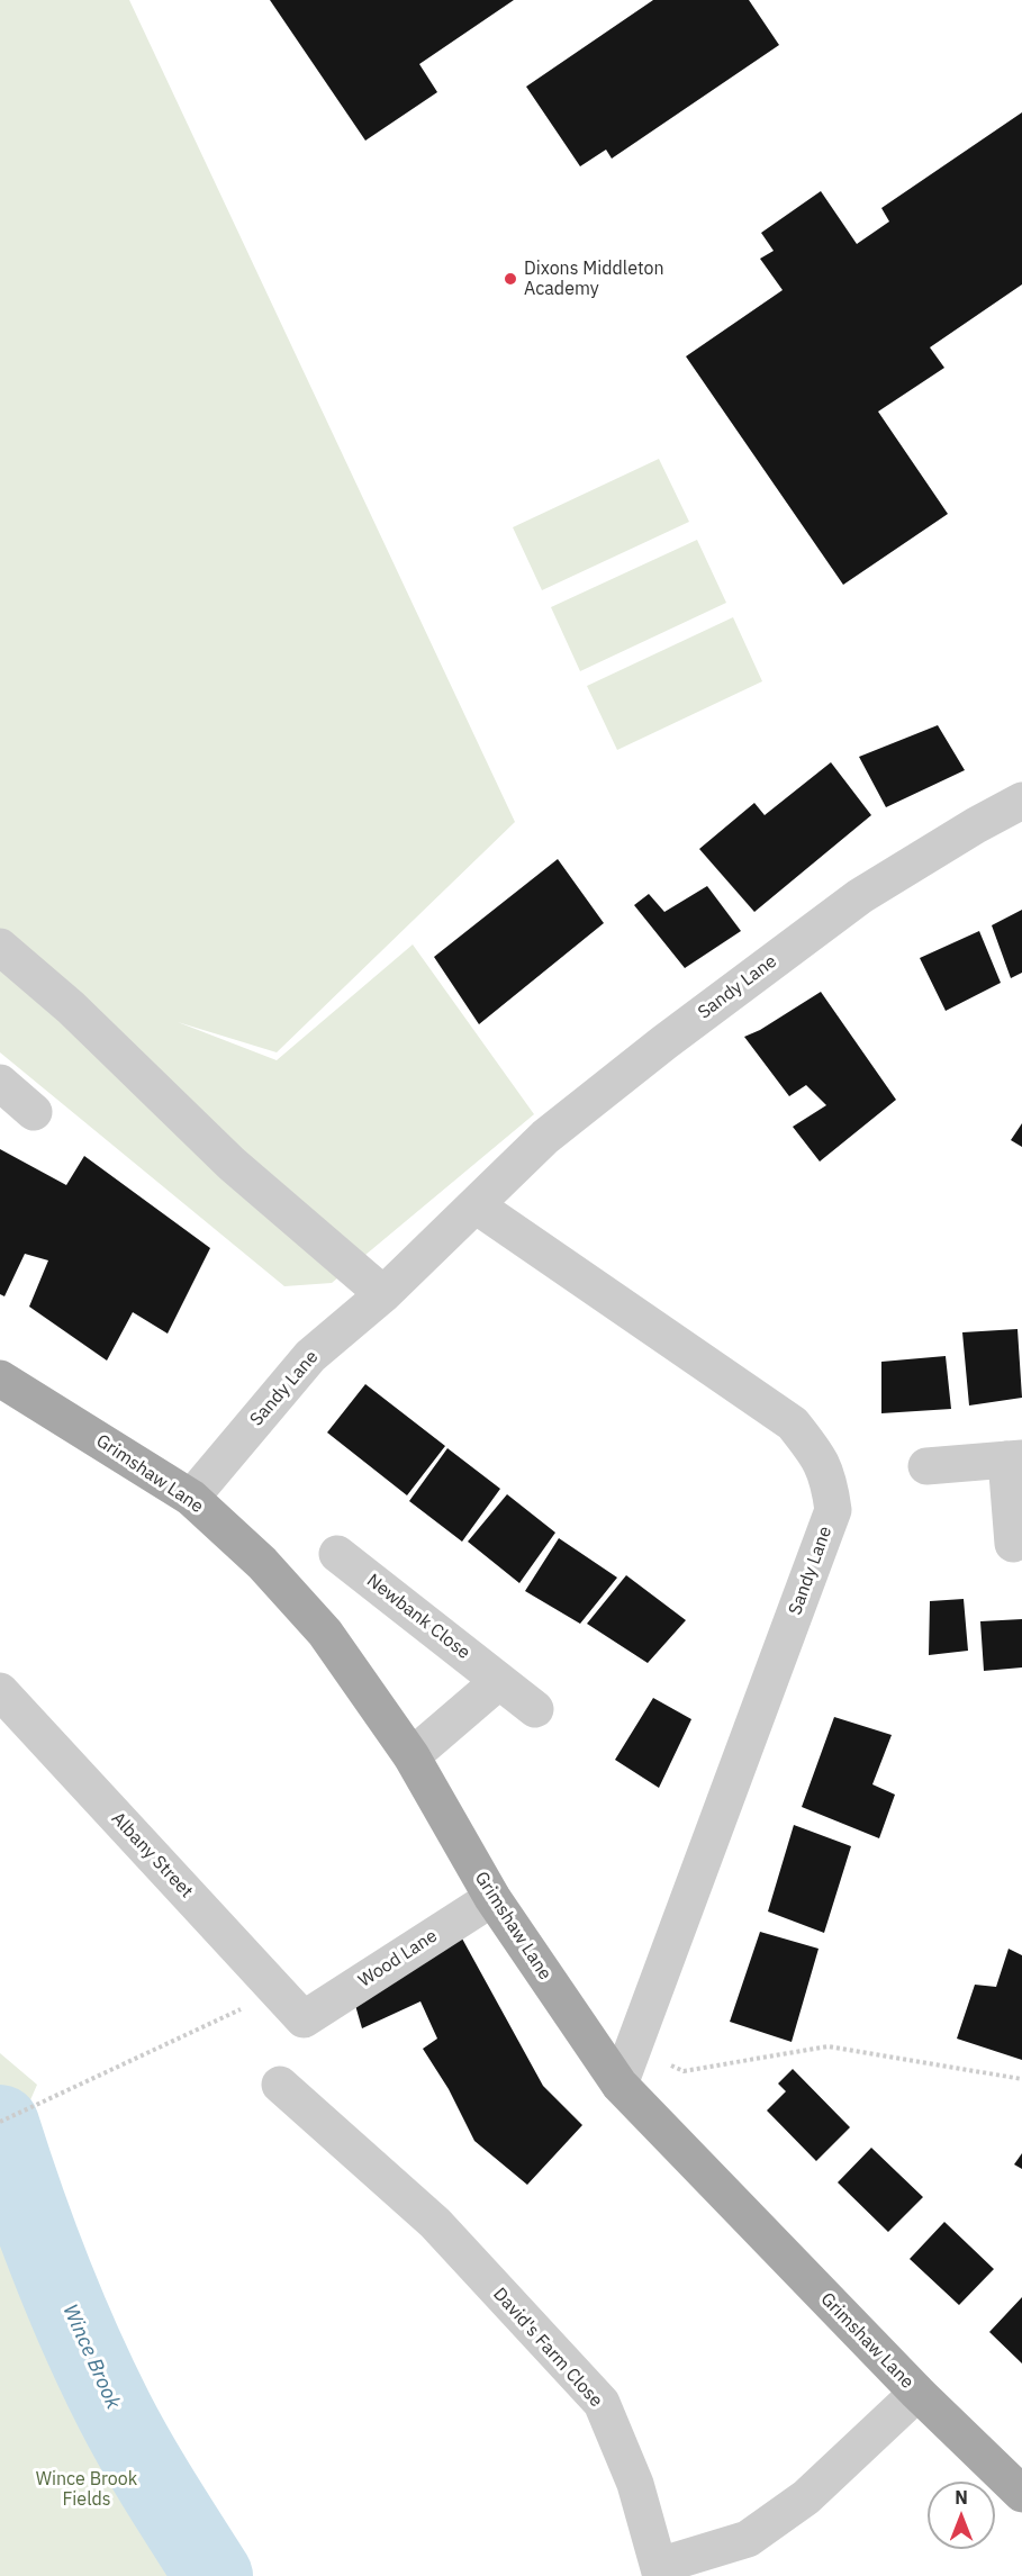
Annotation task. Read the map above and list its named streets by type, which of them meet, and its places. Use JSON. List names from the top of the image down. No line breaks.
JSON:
{"streets":{"main road":["Grimshaw Lane"],"street":["Sandy Lane","Newbank Close","Albany Street","Wood Lane","David's Farm Close"]},"crossings":[["Sandy Lane","Grimshaw Lane"],["Grimshaw Lane","Wood Lane"],["Grimshaw Lane","David's Farm Close"],["Albany Street","Wood Lane"]],"water":["Wince Brook"],"parks":["Wince Brook Fields"],"places":["Dixons Middleton Academy"],"north":"top"}
